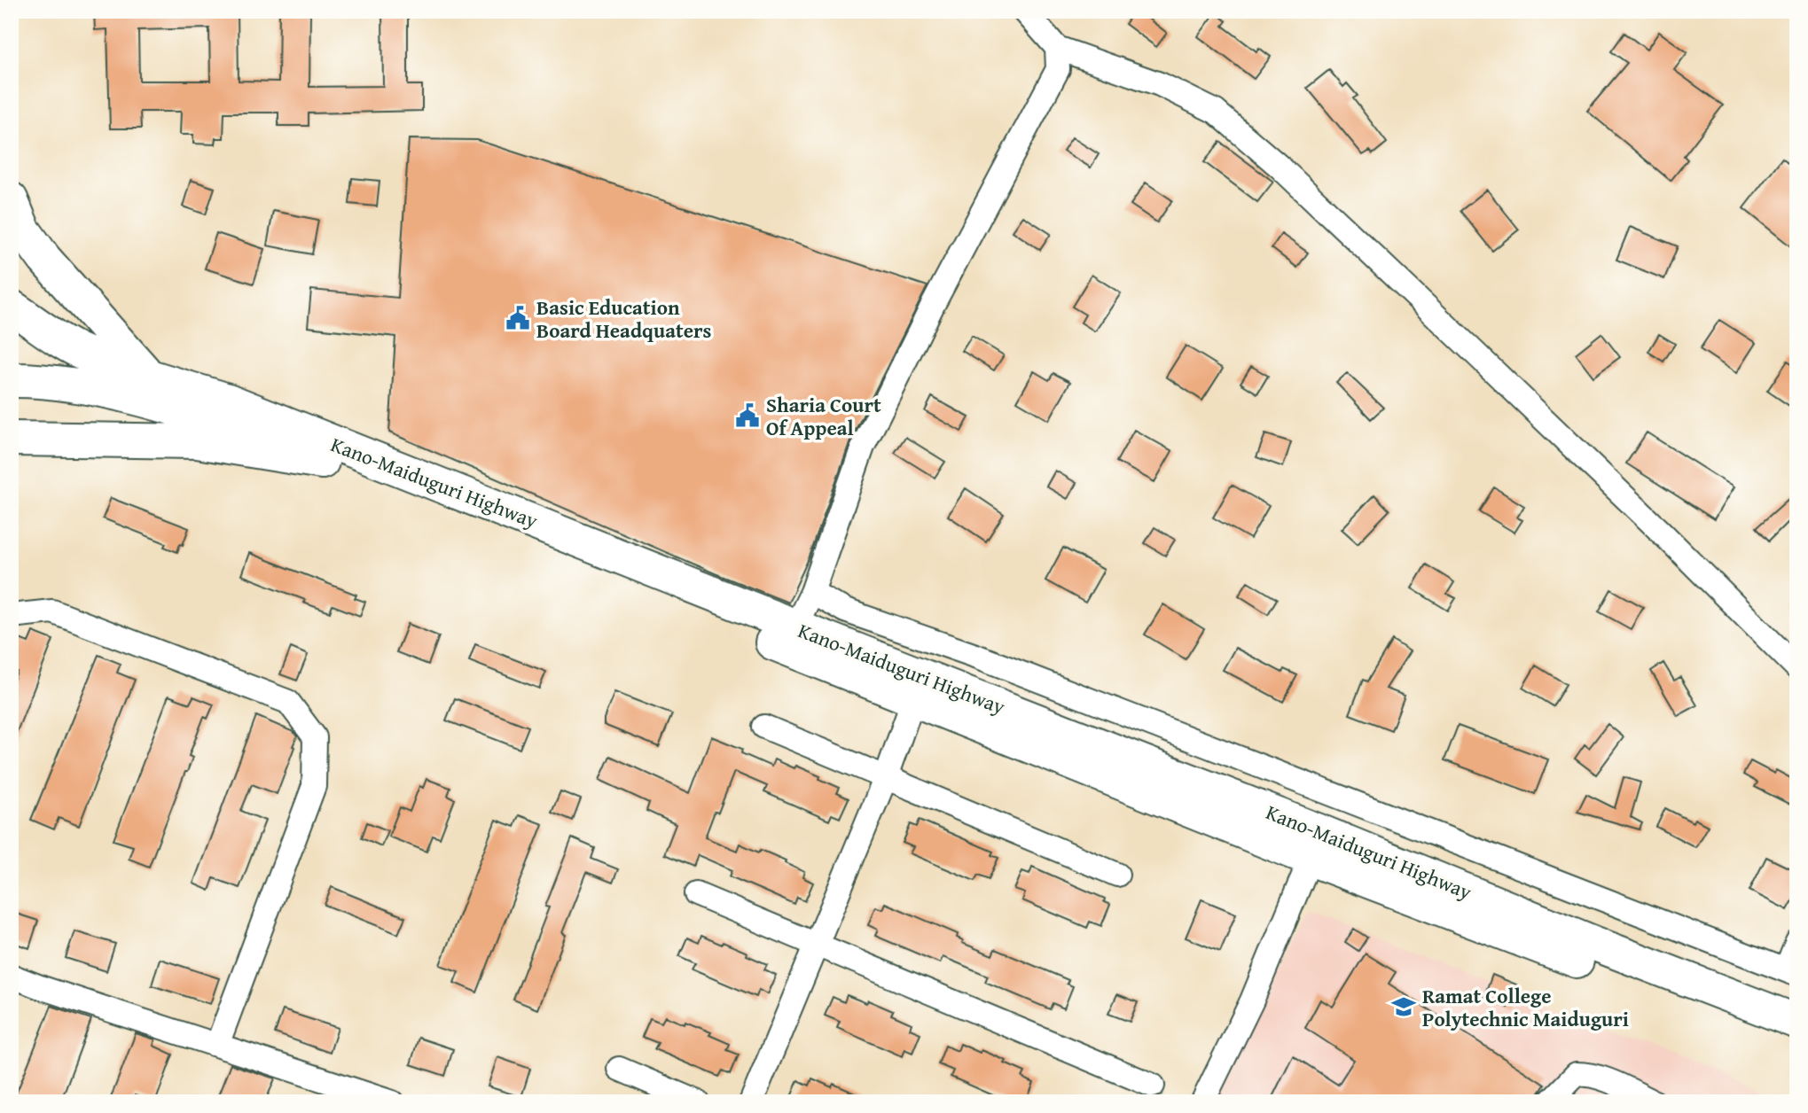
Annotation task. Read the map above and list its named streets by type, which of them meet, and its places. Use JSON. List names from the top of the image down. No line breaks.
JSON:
{"streets":{"highway":["Kano-Maiduguri Highway"]},"places":{"public building":["Basic Education Board Headquaters","Sharia Court Of Appeal"],"school or university":["Ramat College Polytechnic Maiduguri"]}}
